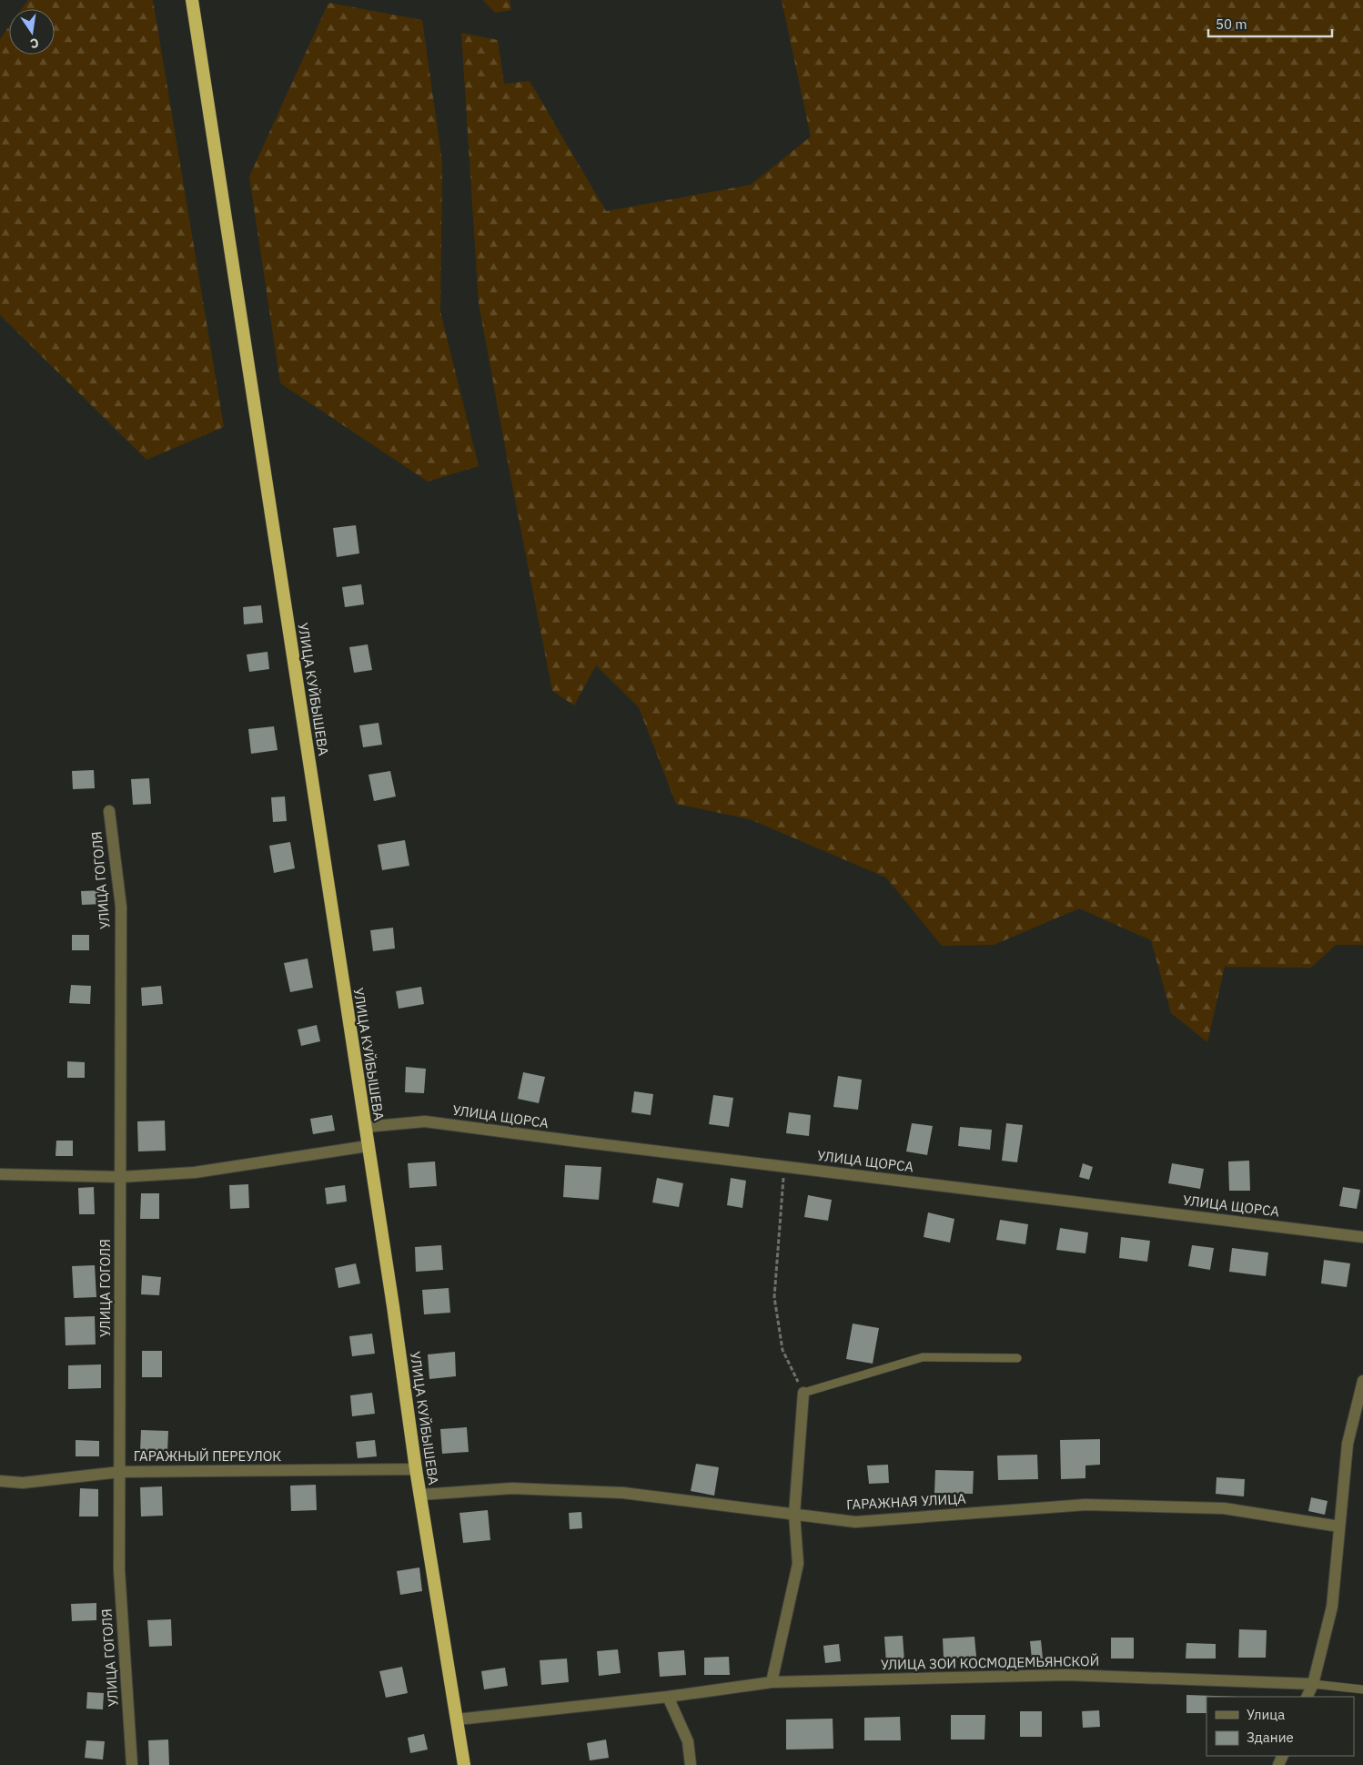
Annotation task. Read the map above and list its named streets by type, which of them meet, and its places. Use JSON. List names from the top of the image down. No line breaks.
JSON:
{"streets":{"highway":["УЛИЦА КУЙБЫШЕВА"],"street":["УЛИЦА ГОГОЛЯ","УЛИЦА ЩОРСА","ГАРАЖНЫЙ ПЕРЕУЛОК","ГАРАЖНАЯ УЛИЦА","УЛИЦА ЗОИ КОСМОДЕМЬЯНСКОЙ"]},"crossings":[["УЛИЦА КУЙБЫШЕВА","УЛИЦА ЩОРСА"],["УЛИЦА КУЙБЫШЕВА","ГАРАЖНЫЙ ПЕРЕУЛОК"],["УЛИЦА КУЙБЫШЕВА","ГАРАЖНАЯ УЛИЦА"],["УЛИЦА КУЙБЫШЕВА","УЛИЦА ЗОИ КОСМОДЕМЬЯНСКОЙ"],["УЛИЦА ГОГОЛЯ","ГАРАЖНЫЙ ПЕРЕУЛОК"]],"legend":["Улица","Здание"],"scale_bar":"50 m","north":"bottom"}
